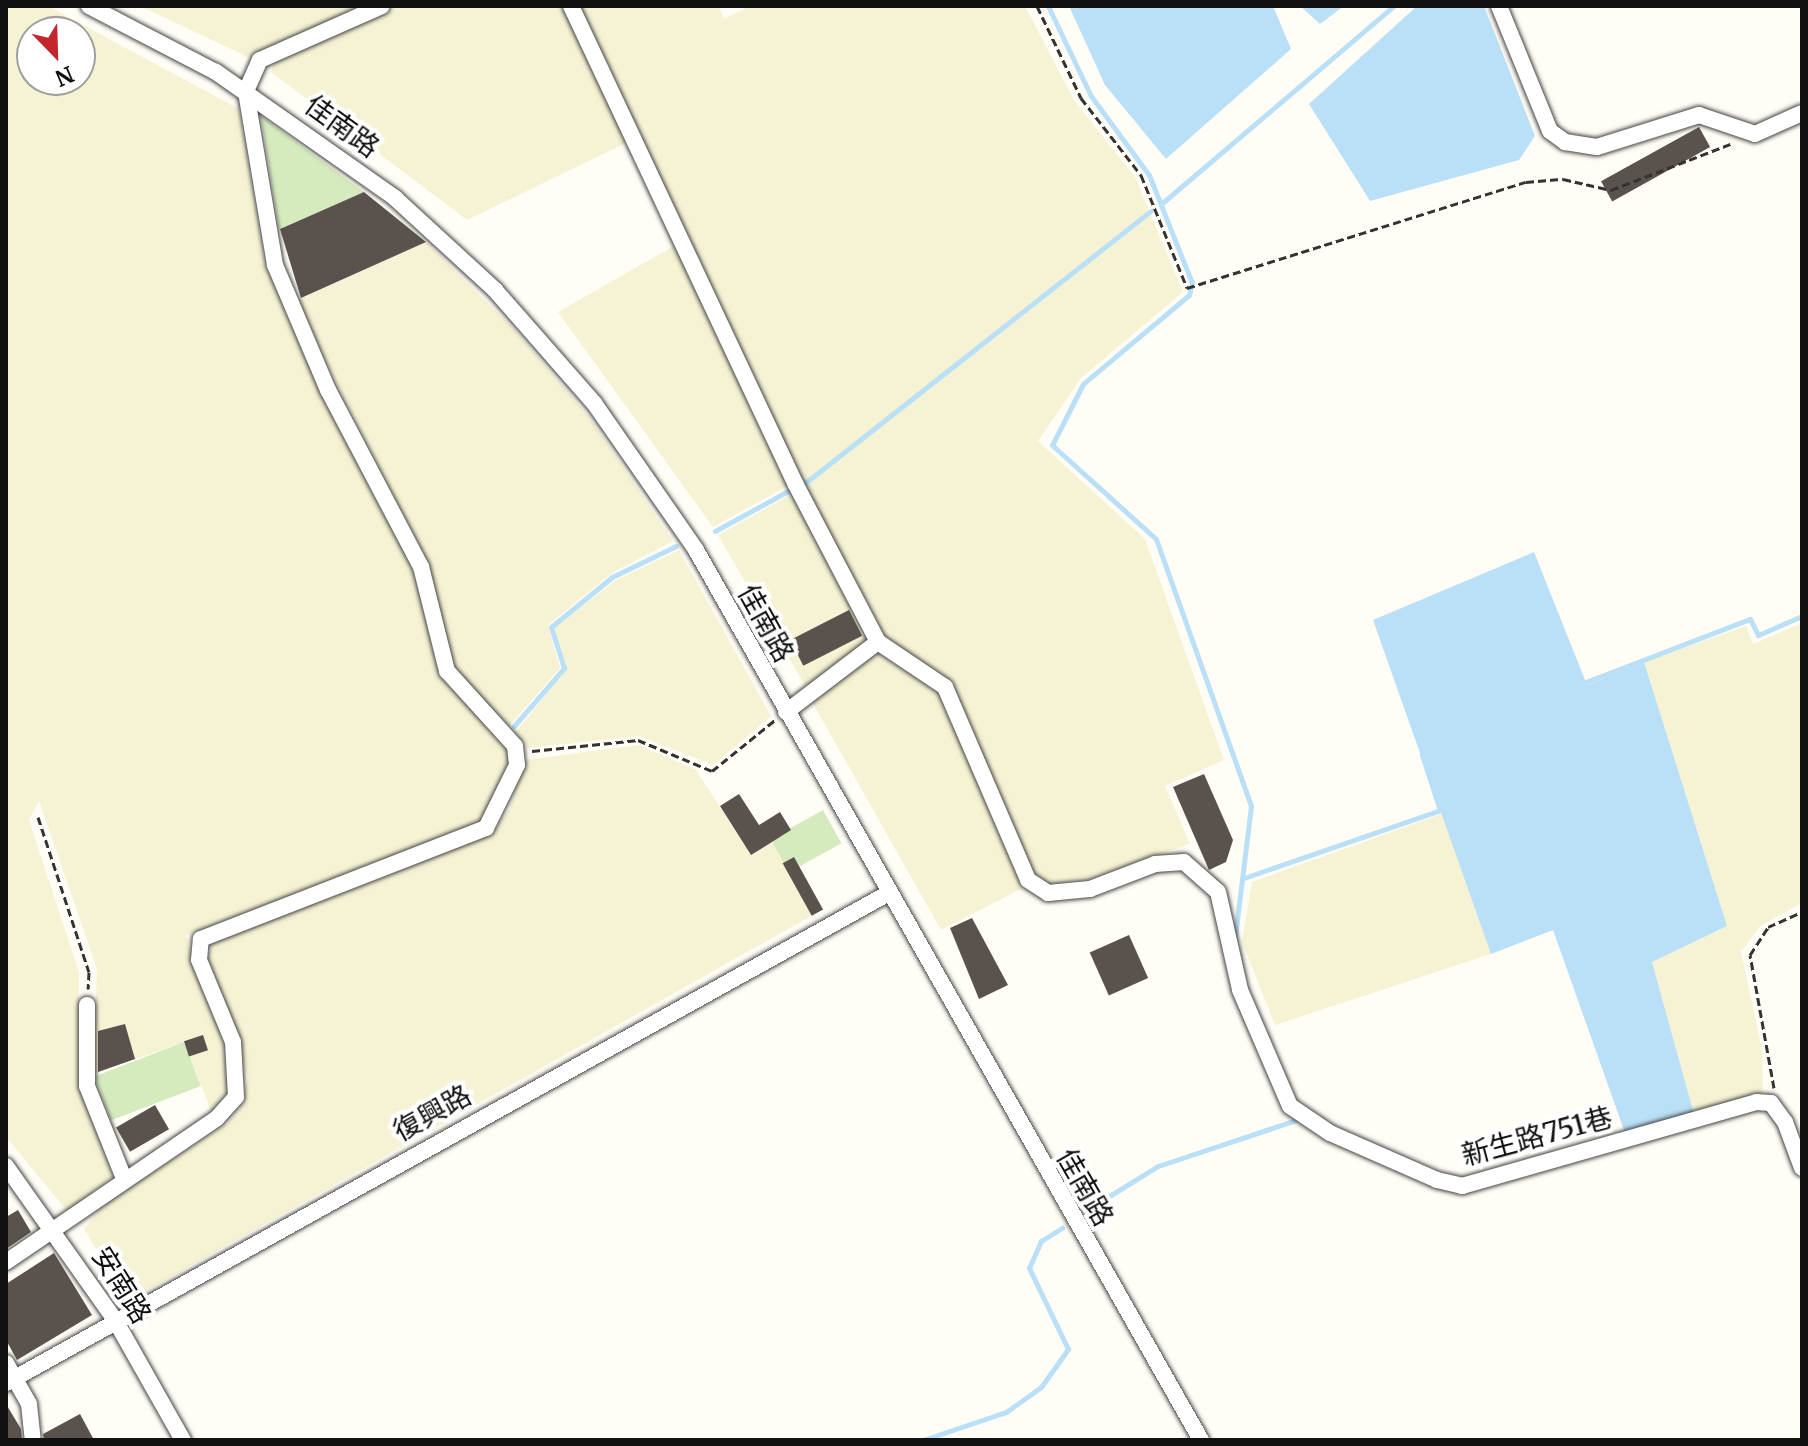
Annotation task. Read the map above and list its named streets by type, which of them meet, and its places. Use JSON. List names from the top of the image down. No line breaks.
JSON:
{"streets":{"street":["佳南路","復興路","新生路751巷","安南路"]},"crossings":[["佳南路","復興路"],["復興路","安南路"]],"north":"bottom right"}
